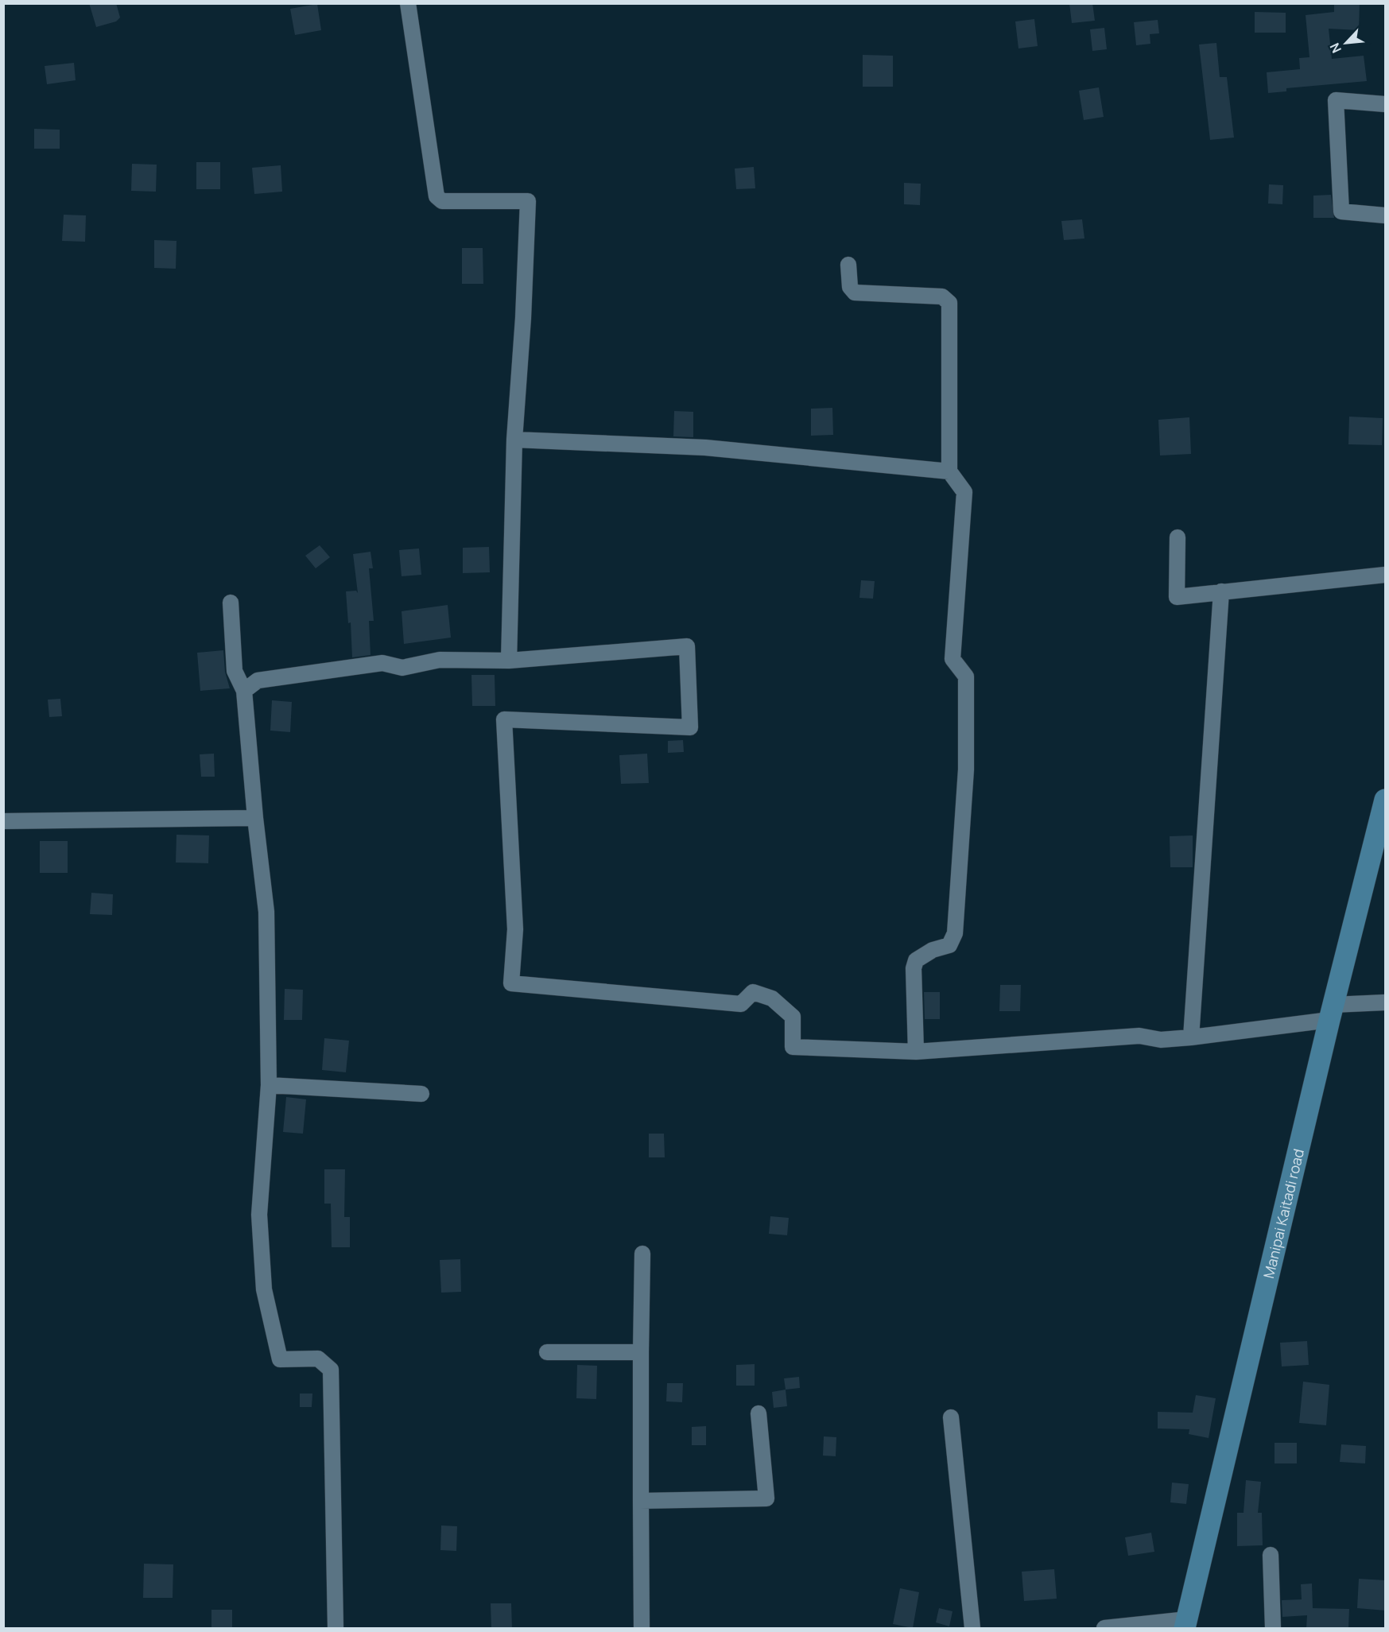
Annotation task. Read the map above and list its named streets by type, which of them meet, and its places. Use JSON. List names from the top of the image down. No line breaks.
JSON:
{"streets":{"main road":["Manipai Kaitadi road"]},"north":"bottom left"}
